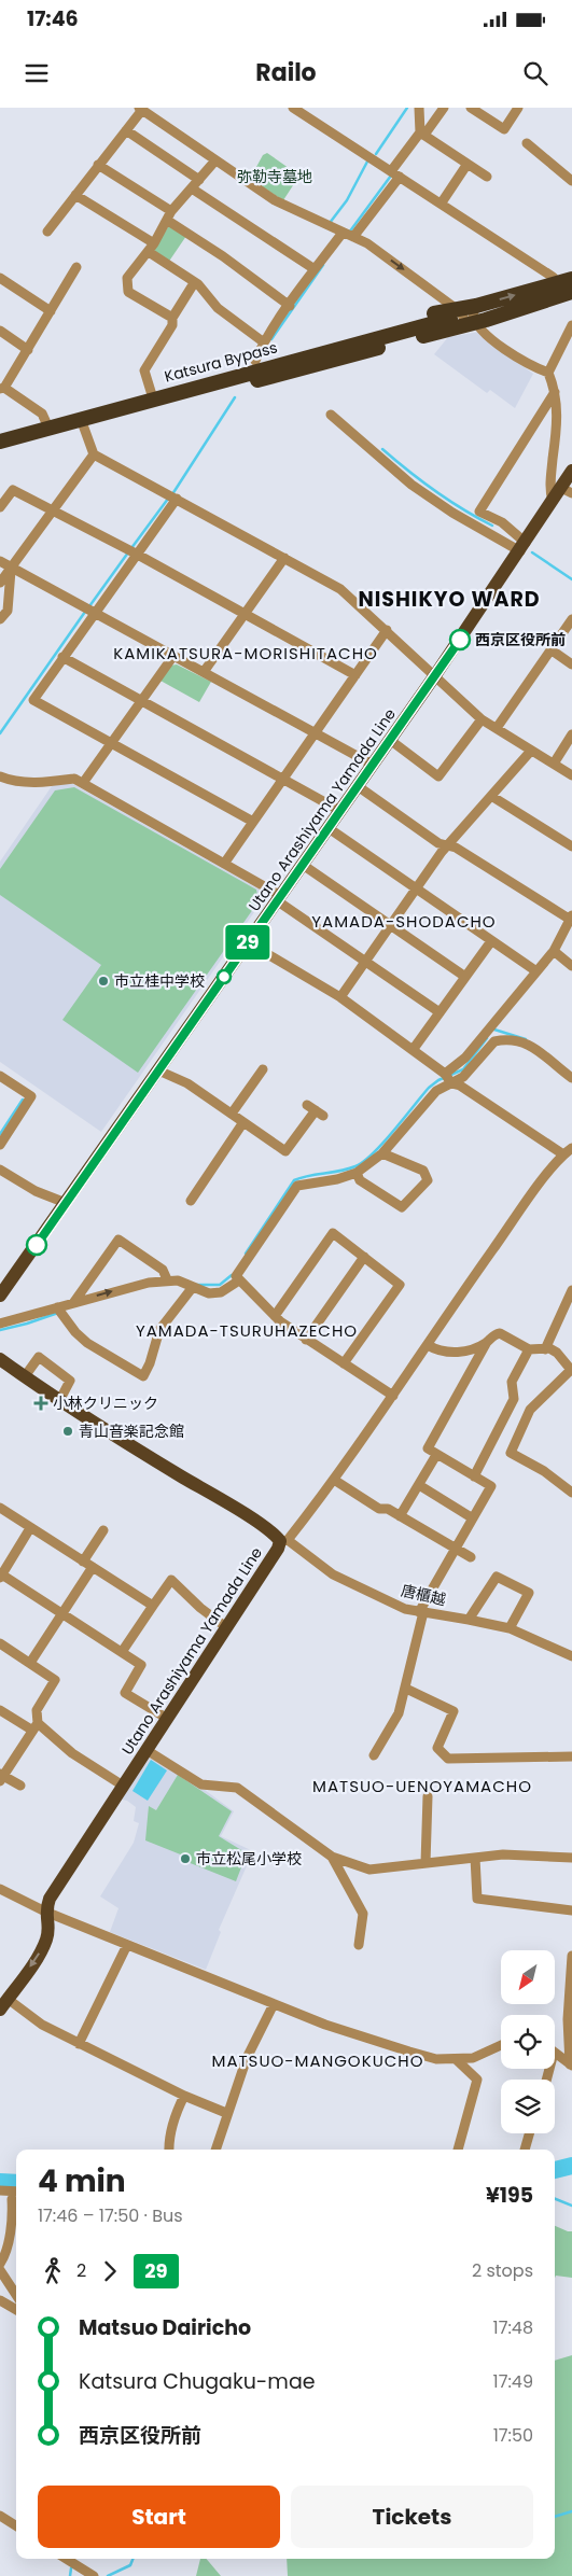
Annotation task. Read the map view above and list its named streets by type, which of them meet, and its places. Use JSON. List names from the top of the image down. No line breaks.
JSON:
{"streets":{"highway":["Katsura Bypass"],"main road":["Utano Arashiyama Yamada Line"],"street":["唐櫃越"]},"crossings":[["Utano Arashiyama Yamada Line","唐櫃越"]],"districts":["NISHIKYO WARD","KAMIKATSURA-MORISHITACHO","YAMADA-SHODACHO","YAMADA-TSURUHAZECHO","MATSUO-UENOYAMACHO","MATSUO-MANGOKUCHO"],"parks":["弥勒寺墓地"],"places":{"other":["西京区役所前","市立桂中学校","青山音楽記念館","市立松尾小学校"],"health":["小林クリニック"]},"lines":["bus line 29"],"north":"bottom left","page":{"status":"17:46","header":"Railo","on_map":"29","heading":["4 min","17:46 – 17:50 · Bus","¥195"],"legs":["2","29","2 stops"],"list":[{"name":"Matsuo Dairicho","value":"17:48"},{"name":"Katsura Chugaku-mae","value":"17:49"},{"name":"西京区役所前","value":"17:50"}],"buttons":["Start","Tickets"]}}
